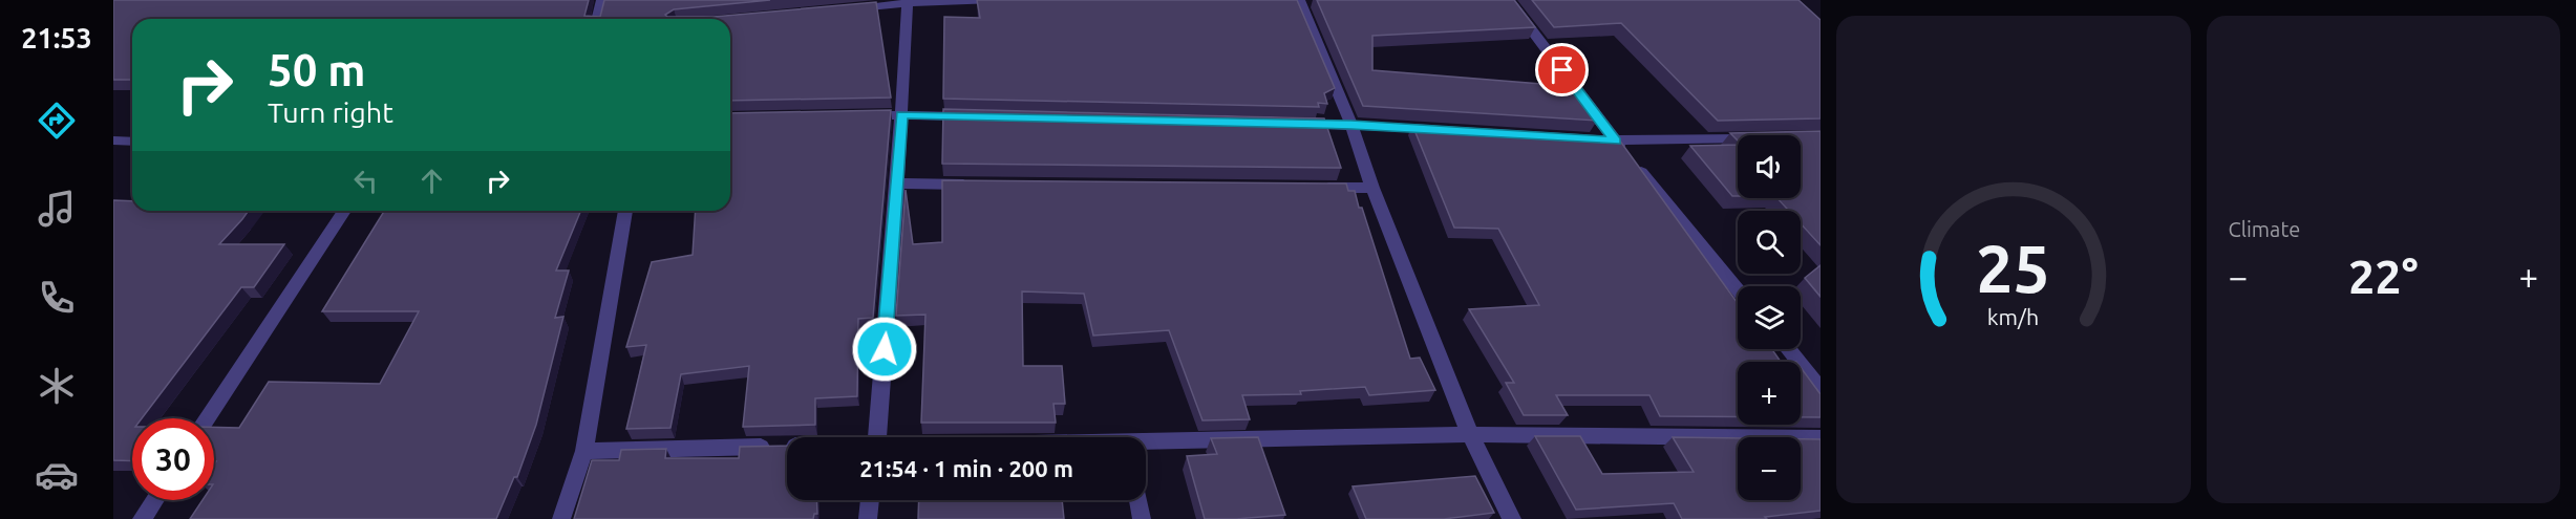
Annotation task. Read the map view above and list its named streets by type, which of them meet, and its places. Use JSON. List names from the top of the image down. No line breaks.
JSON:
{"page":{"tabs":"21:53","tile":"Climate","turn":["50 m","Turn right"],"map_buttons":["+","−"],"heat":["−","22°","+"],"limit":"30","trip":"21:54 · 1 min · 200 m","gauge":["25","km/h"]}}
